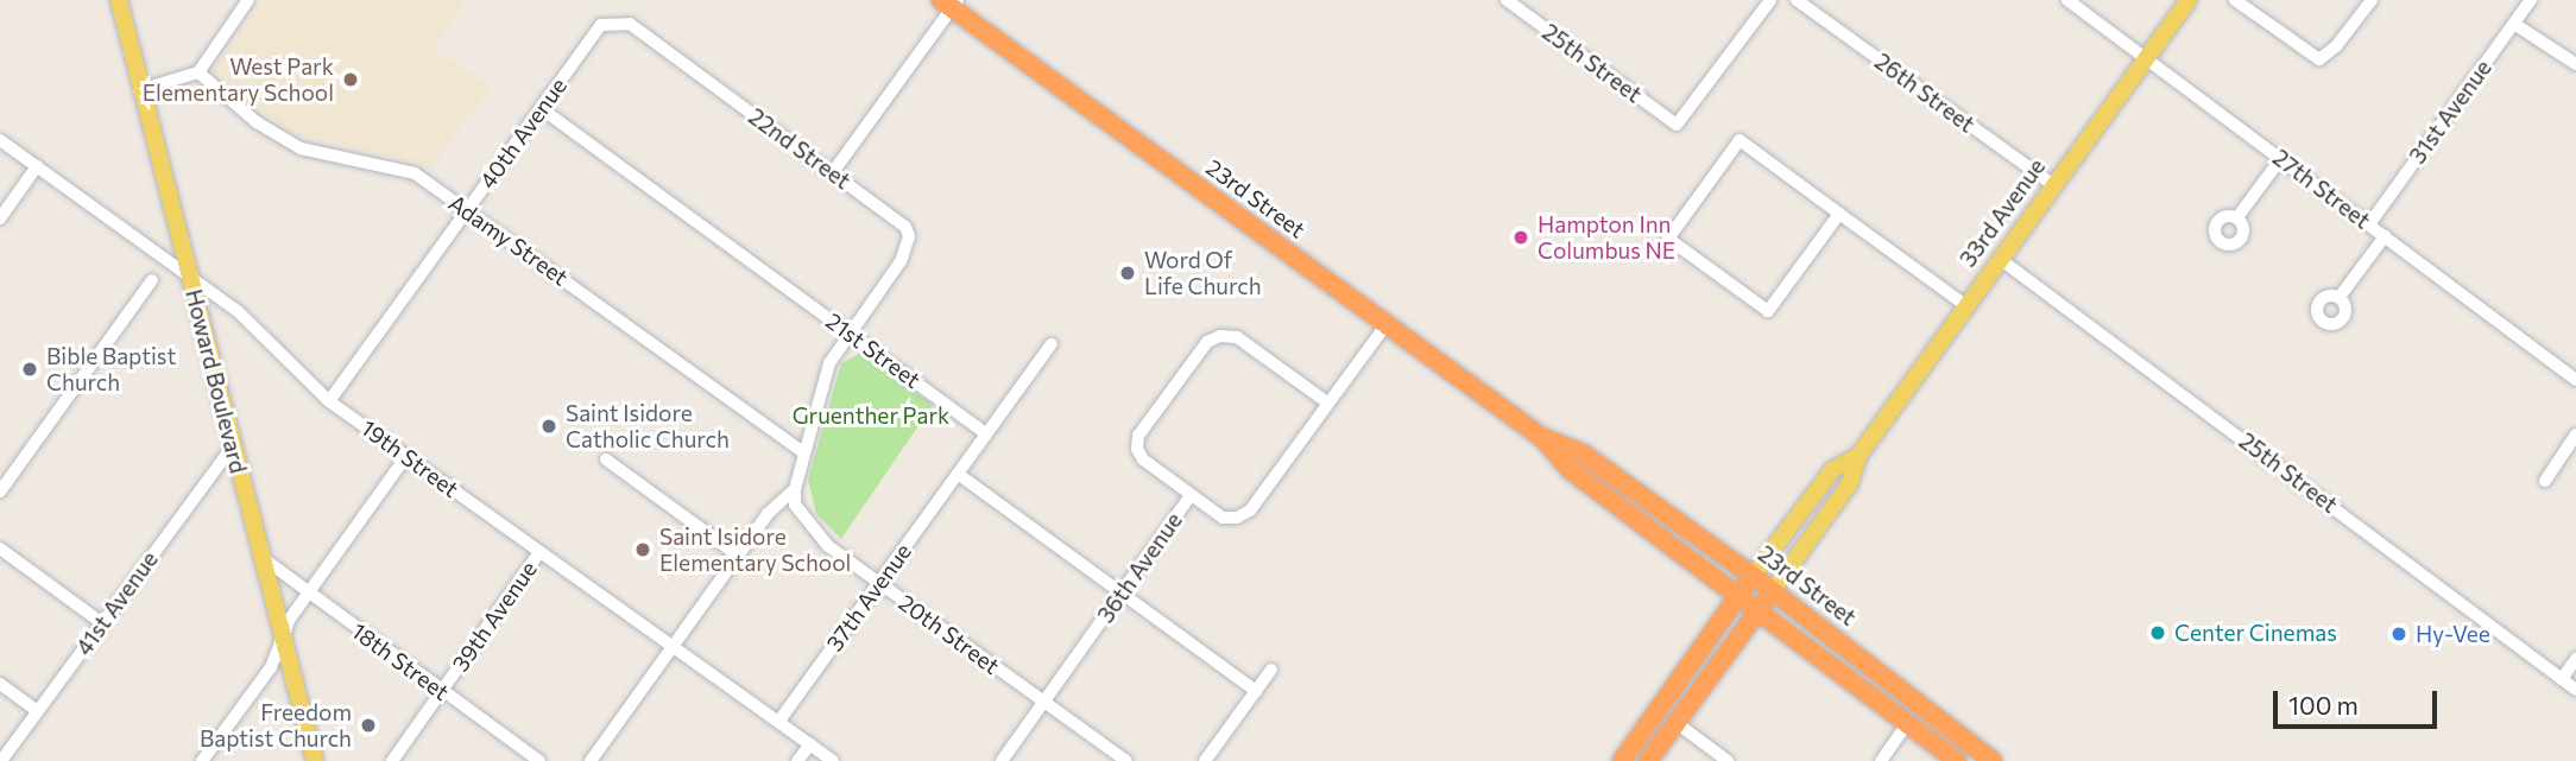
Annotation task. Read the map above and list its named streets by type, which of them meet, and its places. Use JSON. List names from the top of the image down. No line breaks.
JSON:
{"streets":{"highway":["23rd Street","33rd Avenue"],"main road":["Howard Boulevard"],"street":["25th Street","26th Street","31st Avenue","40th Avenue","22nd Street","27th Street","Adamy Street","21st Street","19th Street","36th Avenue","37th Avenue","41st Avenue","39th Avenue","20th Street","18th Street"]},"crossings":[["25th Street","33rd Avenue"],["26th Street","33rd Avenue"],["31st Avenue","27th Street"],["40th Avenue","22nd Street"],["40th Avenue","Adamy Street"],["40th Avenue","21st Street"],["40th Avenue","19th Street"],["22nd Street","Adamy Street"],["22nd Street","21st Street"],["22nd Street","20th Street"],["27th Street","33rd Avenue"],["23rd Street","33rd Avenue"],["23rd Street","36th Avenue"],["Howard Boulevard","19th Street"],["Howard Boulevard","41st Avenue"],["Howard Boulevard","18th Street"],["19th Street","37th Avenue"],["19th Street","39th Avenue"],["36th Avenue","20th Street"],["37th Avenue","20th Street"],["39th Avenue","18th Street"]],"parks":["Gruenther Park"],"places":["West Park Elementary School","Hampton Inn Columbus NE","Word Of Life Church","Bible Baptist Church","Saint Isidore Catholic Church","Saint Isidore Elementary School","Center Cinemas","Hy-Vee","Freedom Baptist Church"],"scale_bar":"100 m"}
